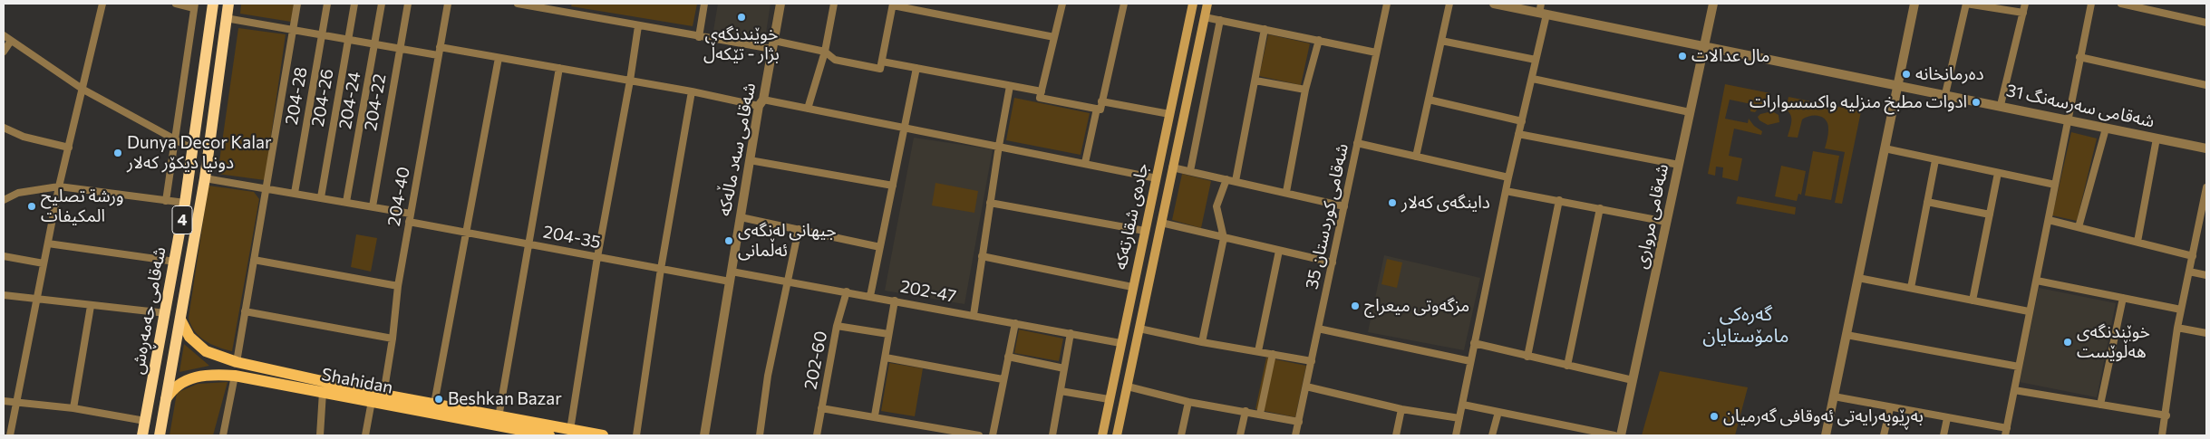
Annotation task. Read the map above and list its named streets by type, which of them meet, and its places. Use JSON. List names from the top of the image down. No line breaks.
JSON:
{"streets":{"highway":["4","شەقامی حەمەڕەش"],"main road":["جادەی شقارتەکە","Shahidan"],"street":["204-28","204-26","204-24","204-22","شەقامی سەرسەنگ 31","شەقامی سەد ماڵەکە","204-40","شەقامی کوردستان 35","شەقامی مرواری","204-35","202-47","202-60"]},"crossings":[["شەقامی سەرسەنگ 31","شەقامی مرواری"],["شەقامی سەد ماڵەکە","204-35"],["شەقامی سەد ماڵەکە","202-47"],["204-40","204-35"],["جادەی شقارتەکە","202-47"],["202-47","202-60"],["شەقامی حەمەڕەش","Shahidan"]],"districts":["گەرەکی مامۆستایان"],"places":["خوێندنگەی بژار - تێکەڵ","مال عدالات","دەرمانخانە","ادوات مطبخ منزليه واكسسوارات","Dunya Decor Kalar دونیا دیکۆر کەلار","داینگەی کەلار","ورشة تصليح المكيفات","جیهانی لەنگەی ئەڵمانی","مزگەوتی میعراج","خوێندنگەی هەڵوێست","Beshkan Bazar","بەڕێوبەرایەتی ئەوقافی گەرمیان"]}
